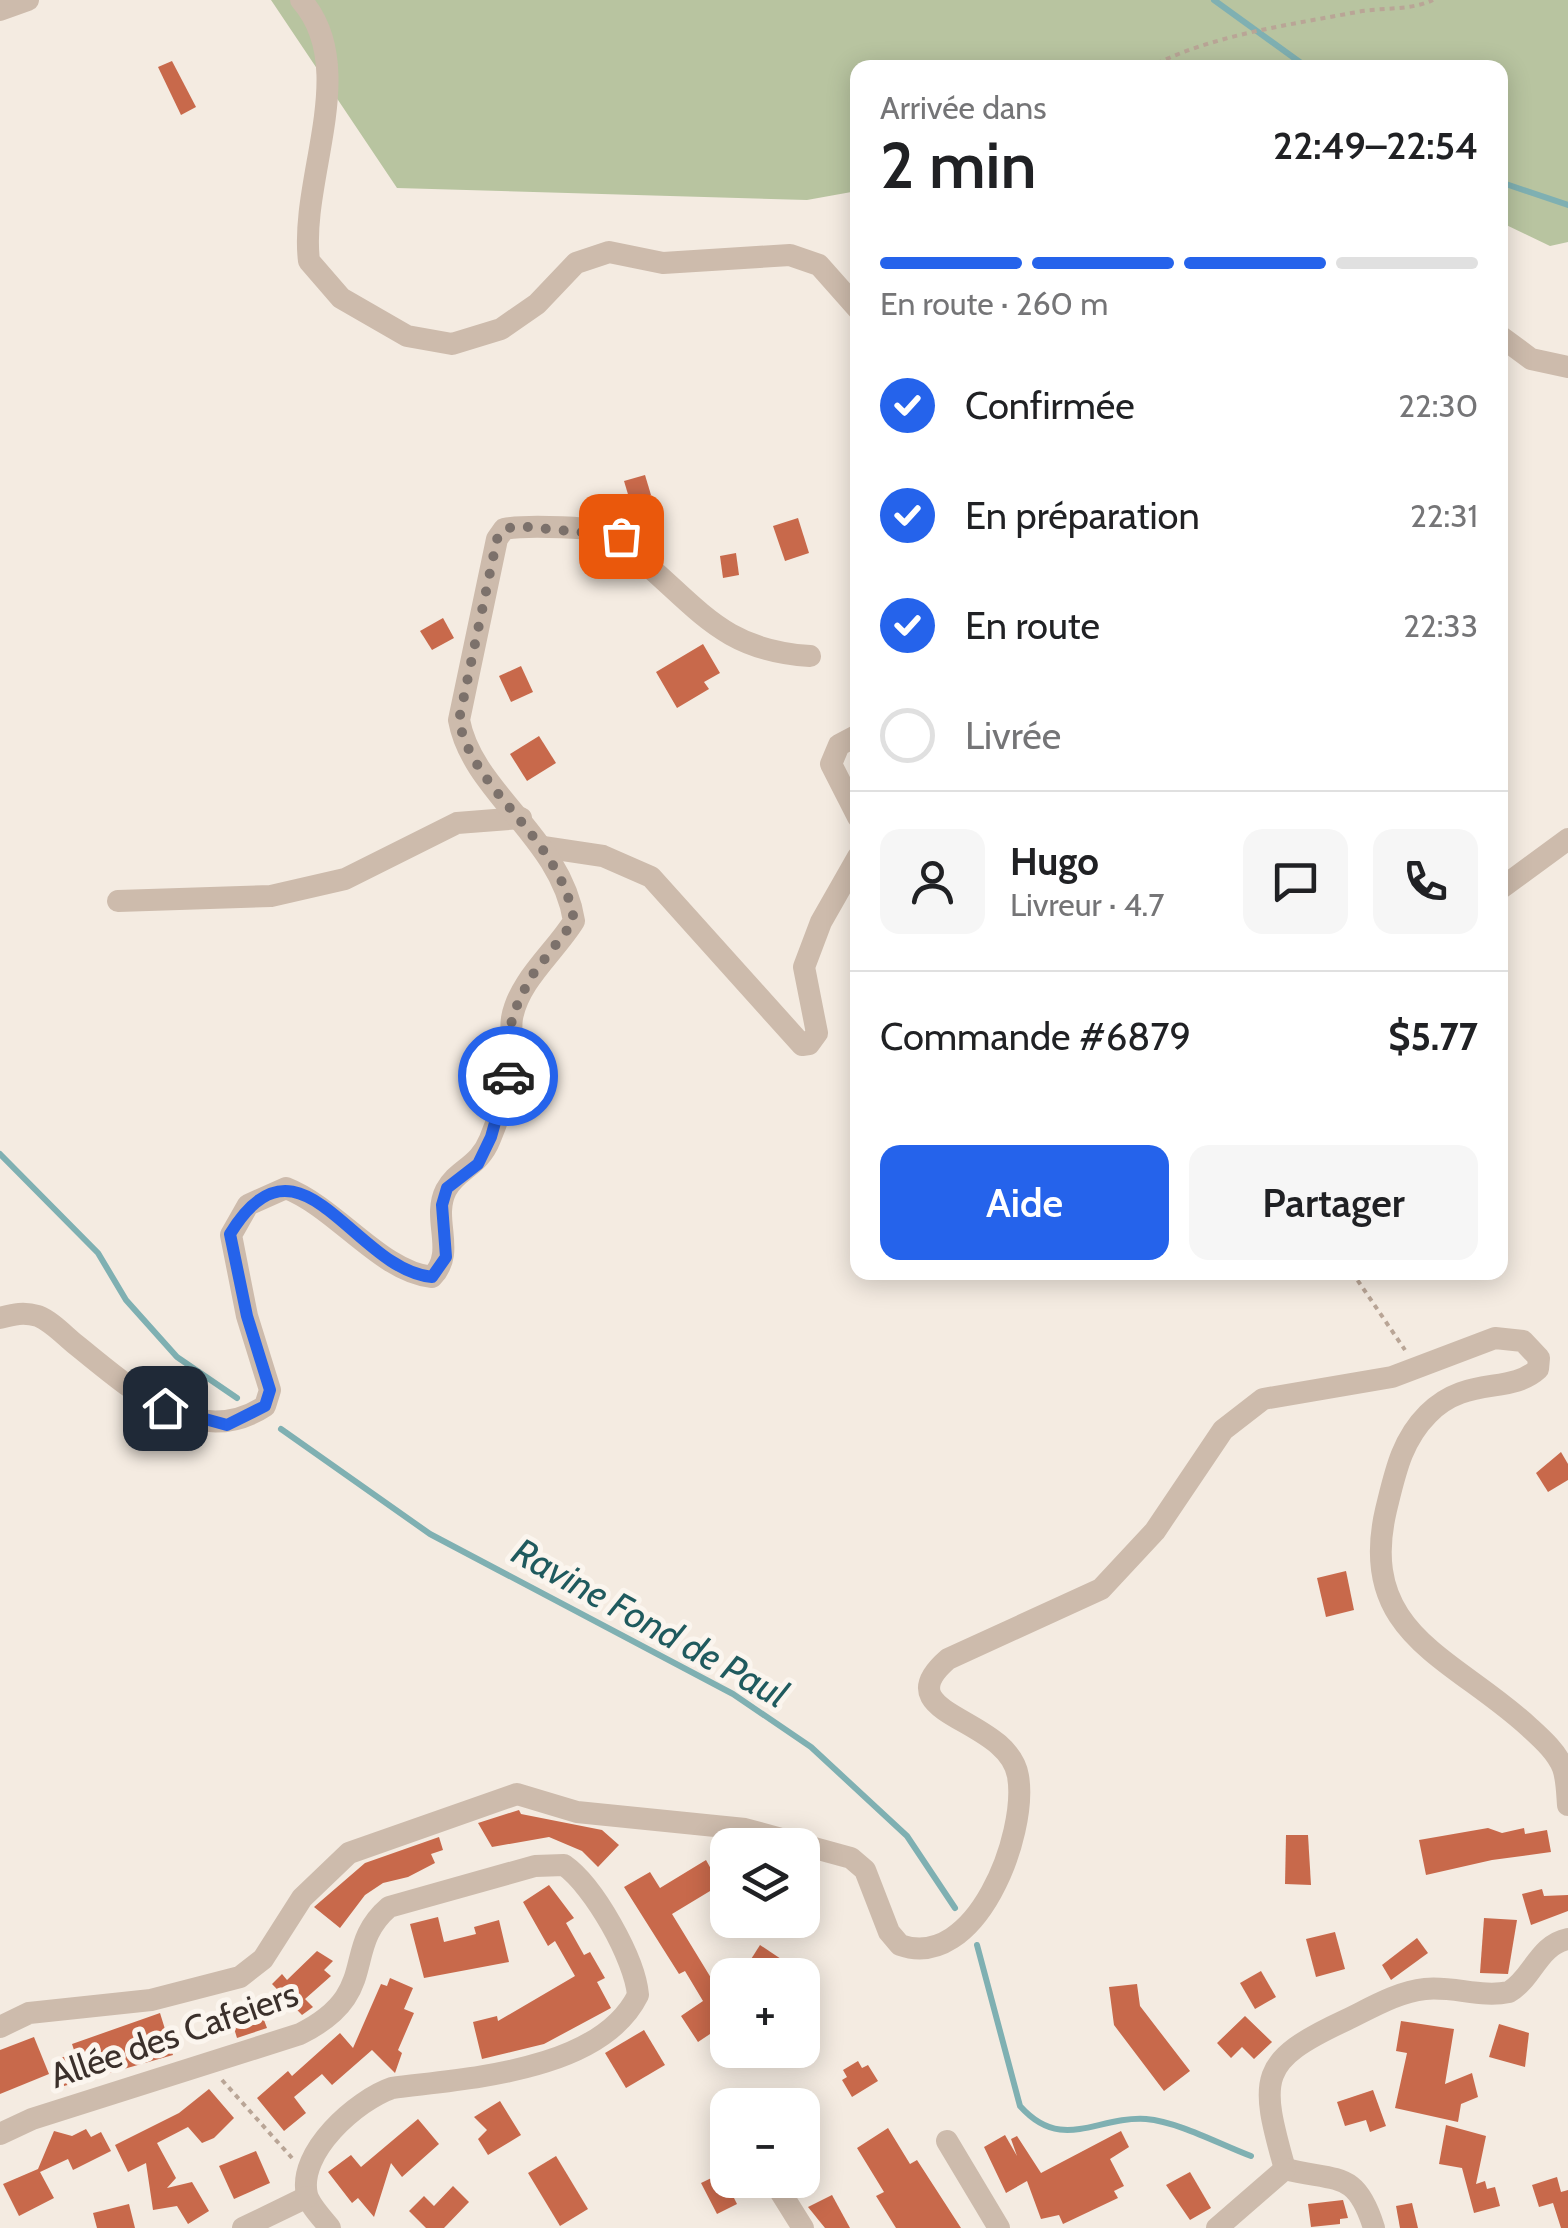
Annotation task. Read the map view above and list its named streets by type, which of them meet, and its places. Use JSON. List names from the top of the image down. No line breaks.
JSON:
{"streets":{"street":["Allée des Cafeiers"]},"water":["Ravine Fond de Paul"],"page":{"heading":["2 min","Arrivée dans","22:49–22:54"],"panel":["Hugo","Livreur · 4.7","Commande #6879","$5.77"],"bar":"En route · 260 m","list":[["Confirmée","22:30"],["En préparation","22:31"],["En route","22:33"],"Livrée"],"buttons":["Aide","Partager"],"map_buttons":["+","−"]}}
